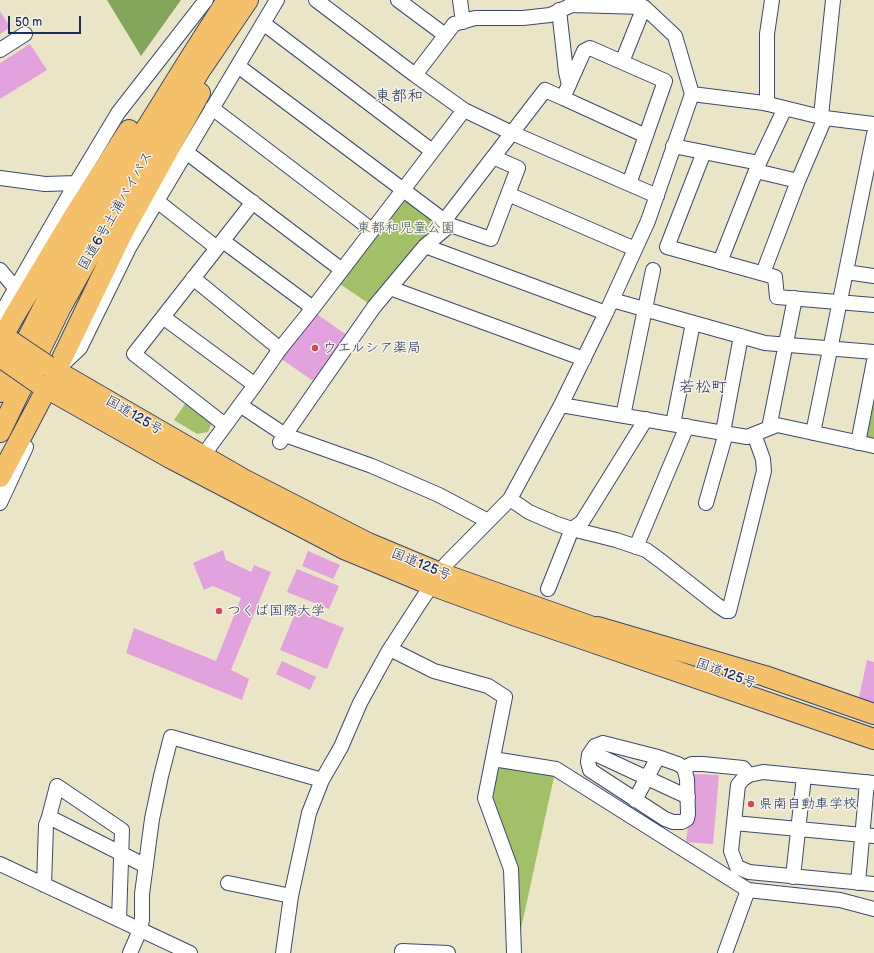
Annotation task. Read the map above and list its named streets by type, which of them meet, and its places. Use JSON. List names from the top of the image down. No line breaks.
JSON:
{"streets":{"highway":["国道6号土浦バイパス","国道125号"]},"districts":["東都和","若松町"],"parks":["東都和児童公園"],"places":["ウエルシア薬局","つくば国際大学","県南自動車学校"],"scale_bar":"50 m"}
